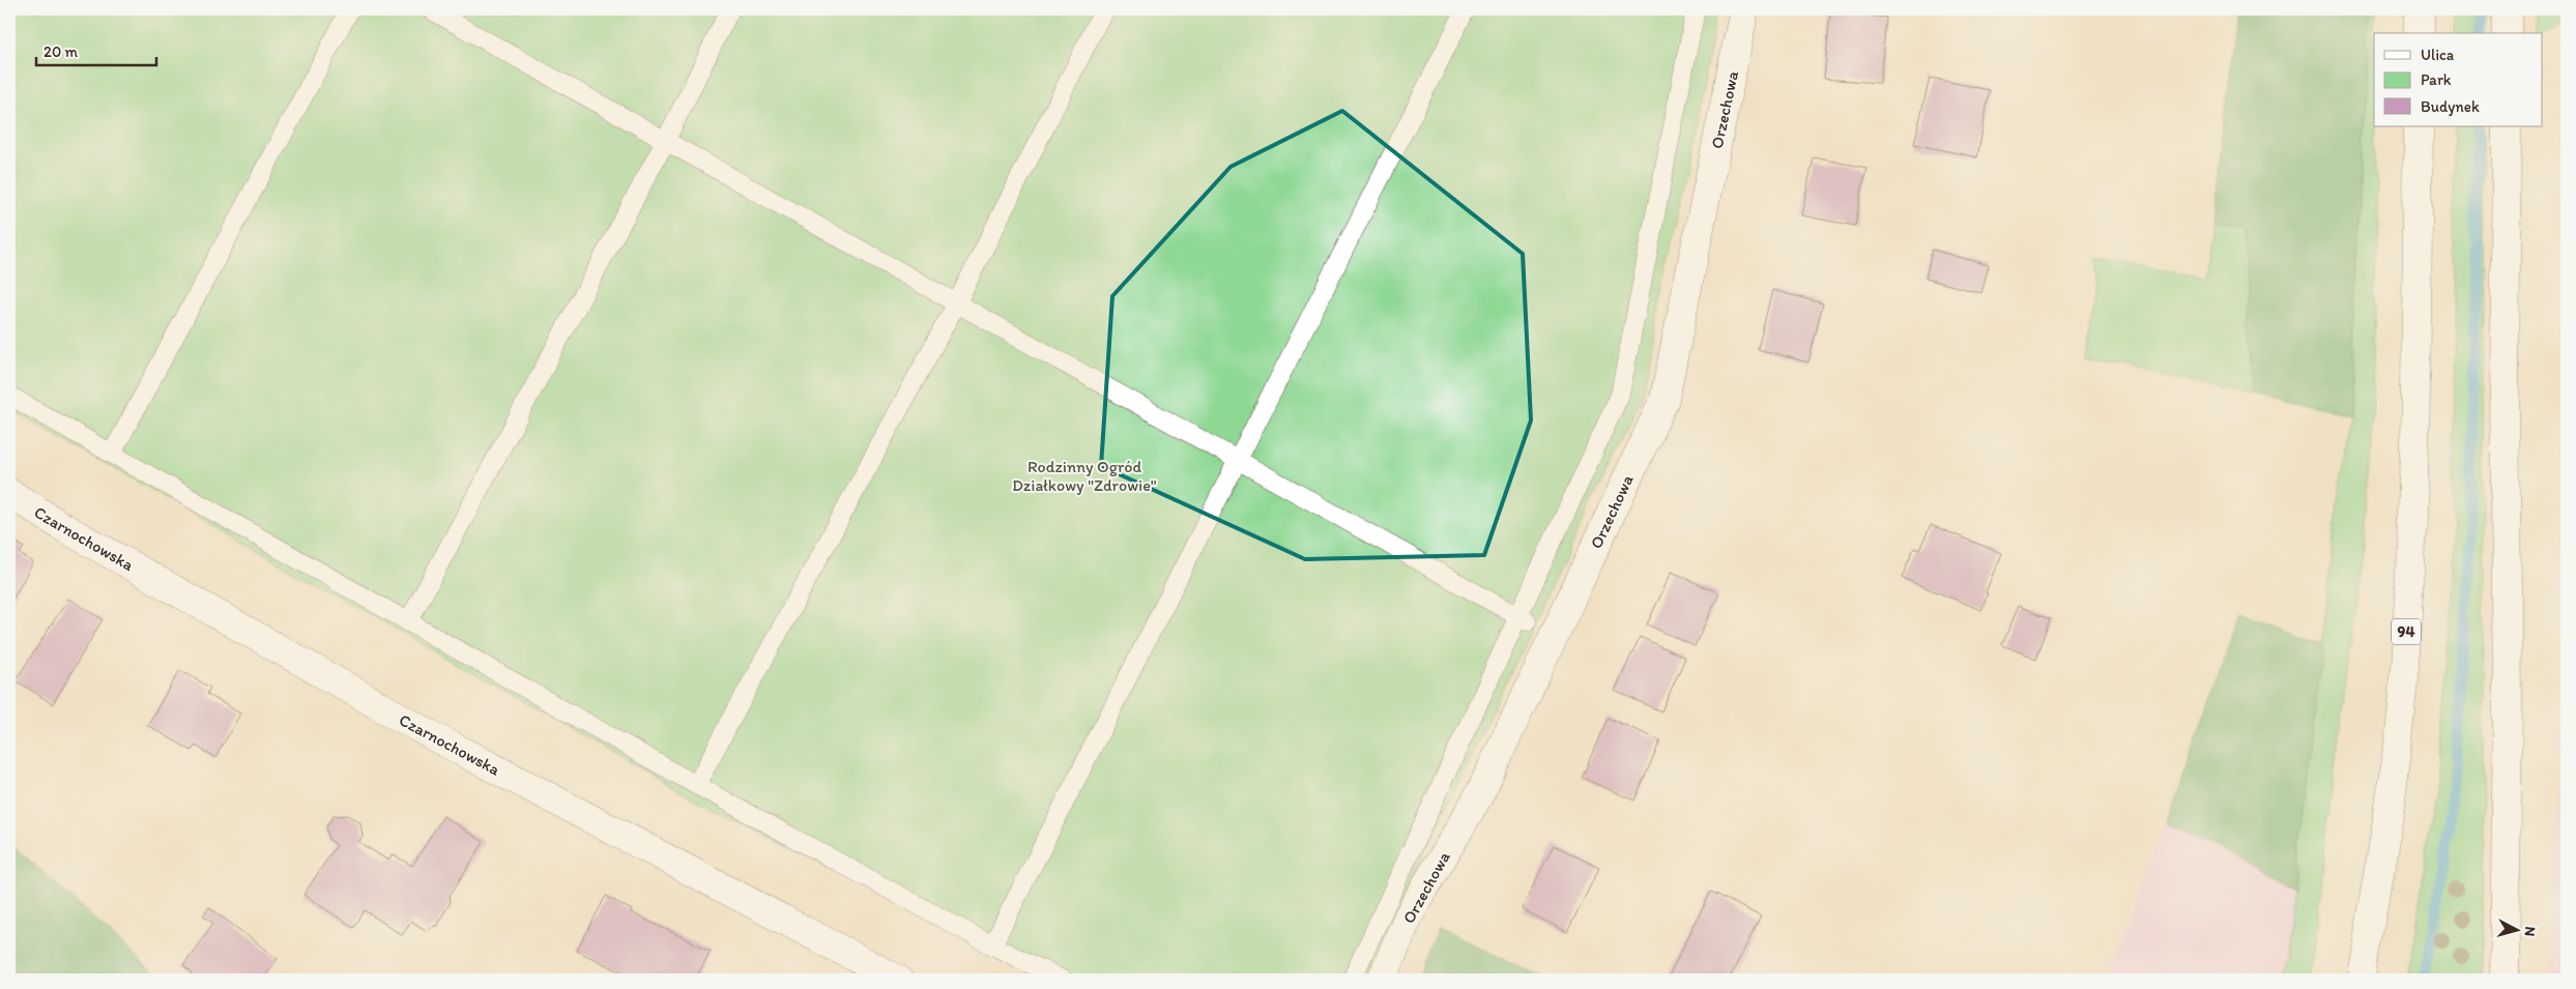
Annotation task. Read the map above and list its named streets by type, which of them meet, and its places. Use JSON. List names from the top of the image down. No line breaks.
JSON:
{"streets":{"street":["Orzechowa","Czarnochowska","94"]},"parks":["Rodzinny Ogród Działkowy \"Zdrowie\""],"legend":["Ulica","Park","Budynek"],"scale_bar":"20 m","north":"right"}
